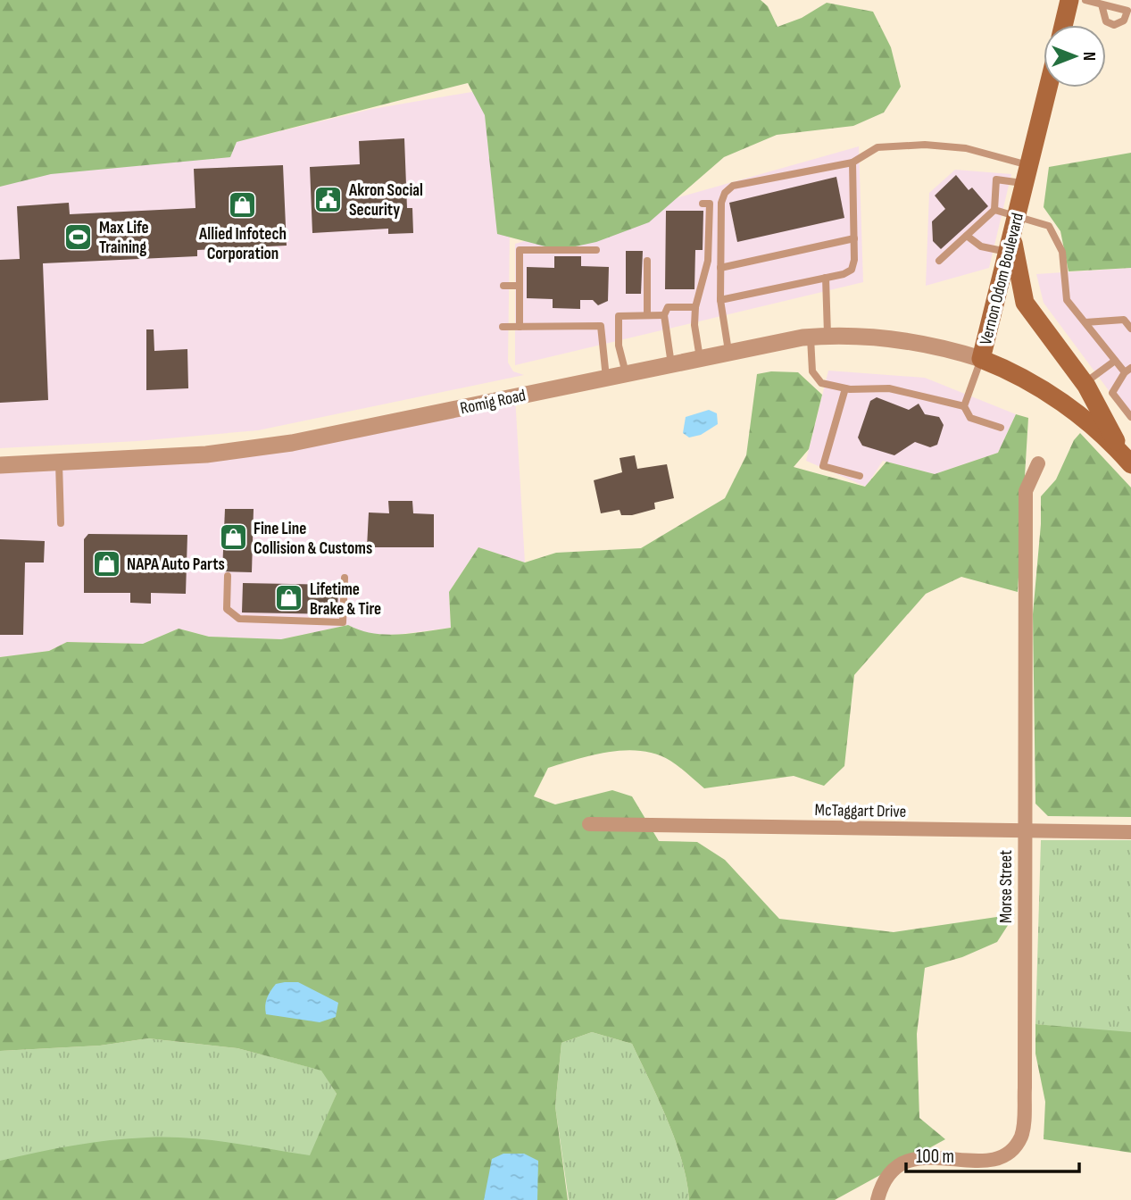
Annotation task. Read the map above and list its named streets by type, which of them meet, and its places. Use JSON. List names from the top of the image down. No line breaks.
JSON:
{"streets":{"main road":["Vernon Odom Boulevard"],"street":["Romig Road","McTaggart Drive","Morse Street"]},"crossings":[["Vernon Odom Boulevard","Romig Road"],["McTaggart Drive","Morse Street"]],"places":{"public building":["Akron Social Security"],"shop":["Allied Infotech Corporation","Fine Line Collision & Customs","NAPA Auto Parts","Lifetime Brake & Tire"],"sports":["Max Life Training"]},"scale_bar":"100 m","north":"right"}
